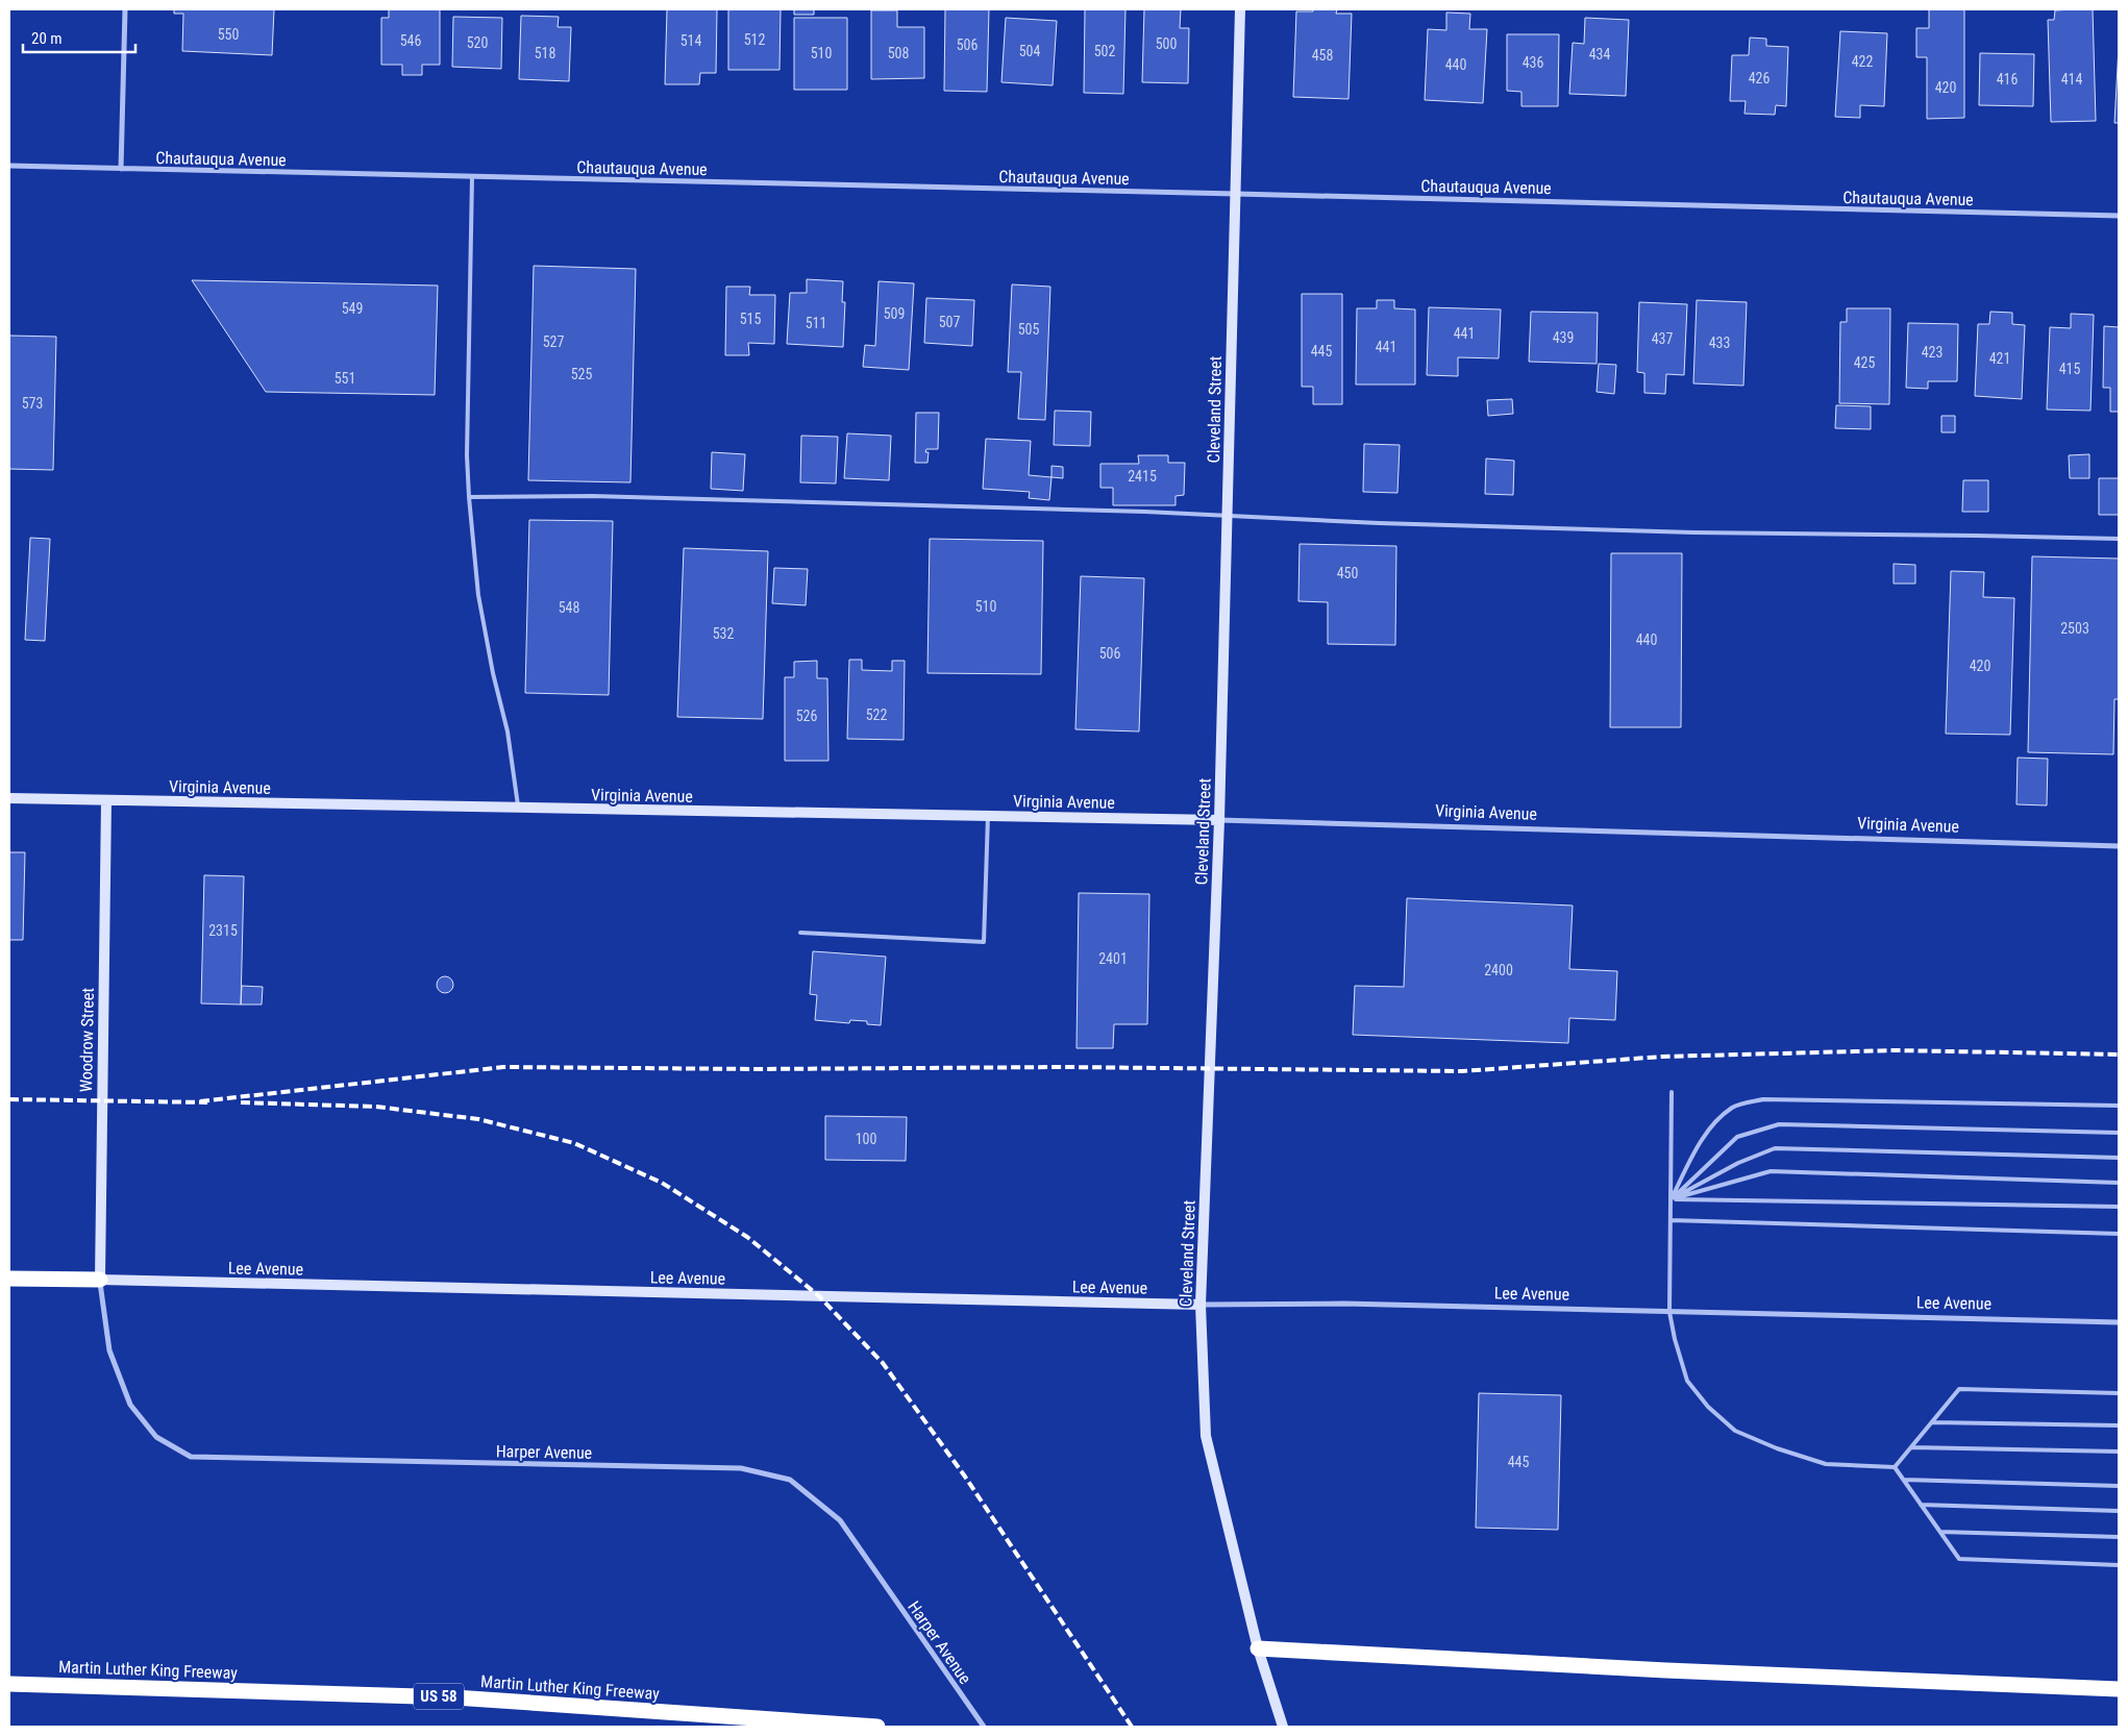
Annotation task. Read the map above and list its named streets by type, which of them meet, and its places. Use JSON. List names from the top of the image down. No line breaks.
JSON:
{"streets":{"highway":["Martin Luther King Freeway","US 58"],"street":["Chautauqua Avenue","Cleveland Street","Virginia Avenue","Woodrow Street","Lee Avenue","Harper Avenue"]},"crossings":[["Chautauqua Avenue","Cleveland Street"],["Cleveland Street","Virginia Avenue"],["Cleveland Street","Lee Avenue"],["Virginia Avenue","Woodrow Street"],["Woodrow Street","Lee Avenue"],["Woodrow Street","Harper Avenue"],["Lee Avenue","Harper Avenue"]],"house_numbers":["550","512","546","514","520","500","506","504","502","518","510","508","434","458","422","436","440","426","416","414","420","549","509","515","507","511","505","441","439","437","527","433","441","445","423","421","425","415","525","551","573","2415","450","510","548","2503","532","440","506","420","522","526","2315","2401","2400","100","445"],"scale_bar":"20 m"}
